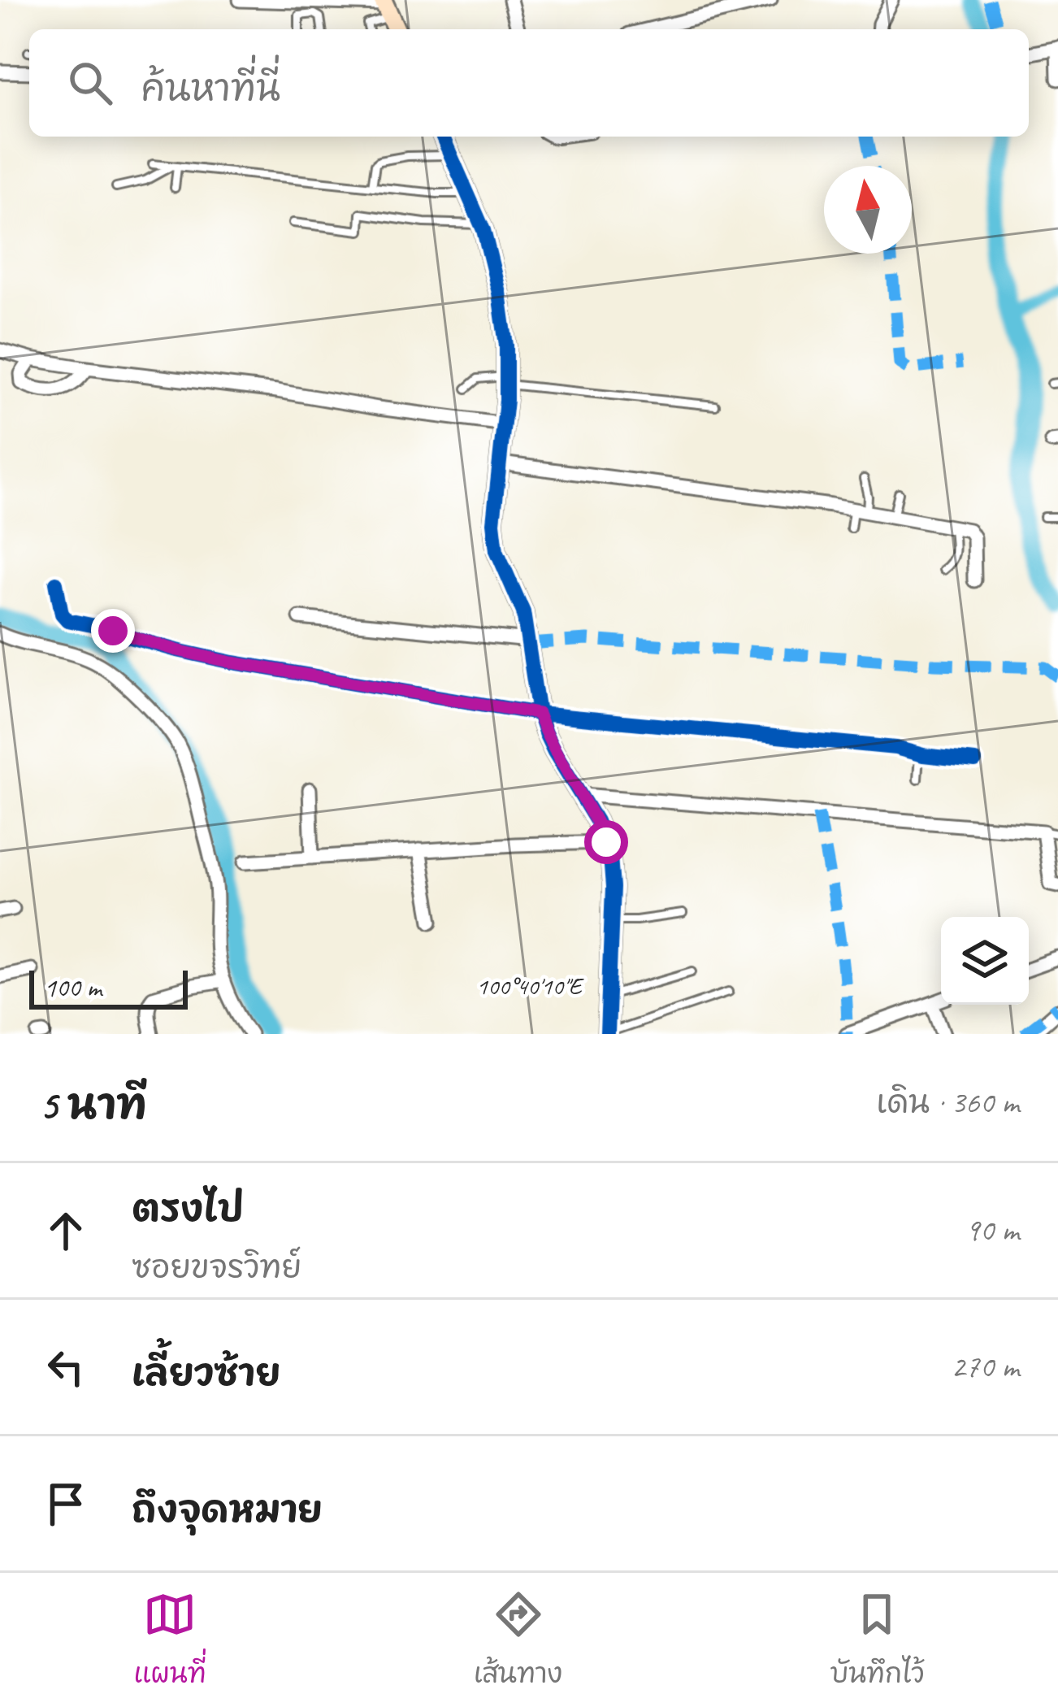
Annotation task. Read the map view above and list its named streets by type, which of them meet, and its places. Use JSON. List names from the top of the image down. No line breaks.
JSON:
{"scale_bar":"100 m","north":"top","page":{"search":"ค้นหาที่นี่","scale":"100 m","heading":["5 นาที","เดิน · 360 m"],"list":[["ตรงไป","ซอยขจรวิทย์","90 m"],["เลี้ยวซ้าย","270 m"],"ถึงจุดหมาย"],"nav":["แผนที่","เส้นทาง","บันทึกไว้"]},"coordinates":["100°40'10\"E"]}
